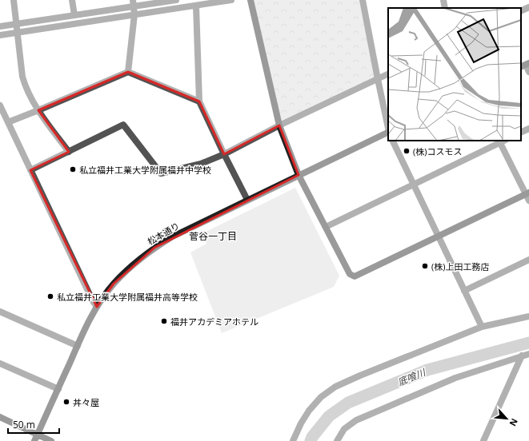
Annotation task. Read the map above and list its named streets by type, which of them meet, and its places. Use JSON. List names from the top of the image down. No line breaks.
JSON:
{"streets":{"street":["松本通り"]},"districts":["菅谷一丁目"],"water":["底喰川"],"places":["(株)コスモス","私立福井工業大学附属福井中学校","(株)上田工務店","私立福井工業大学附属福井高等学校","福井アカデミアホテル","丼々屋"],"scale_bar":"50 m","north":"bottom right"}
